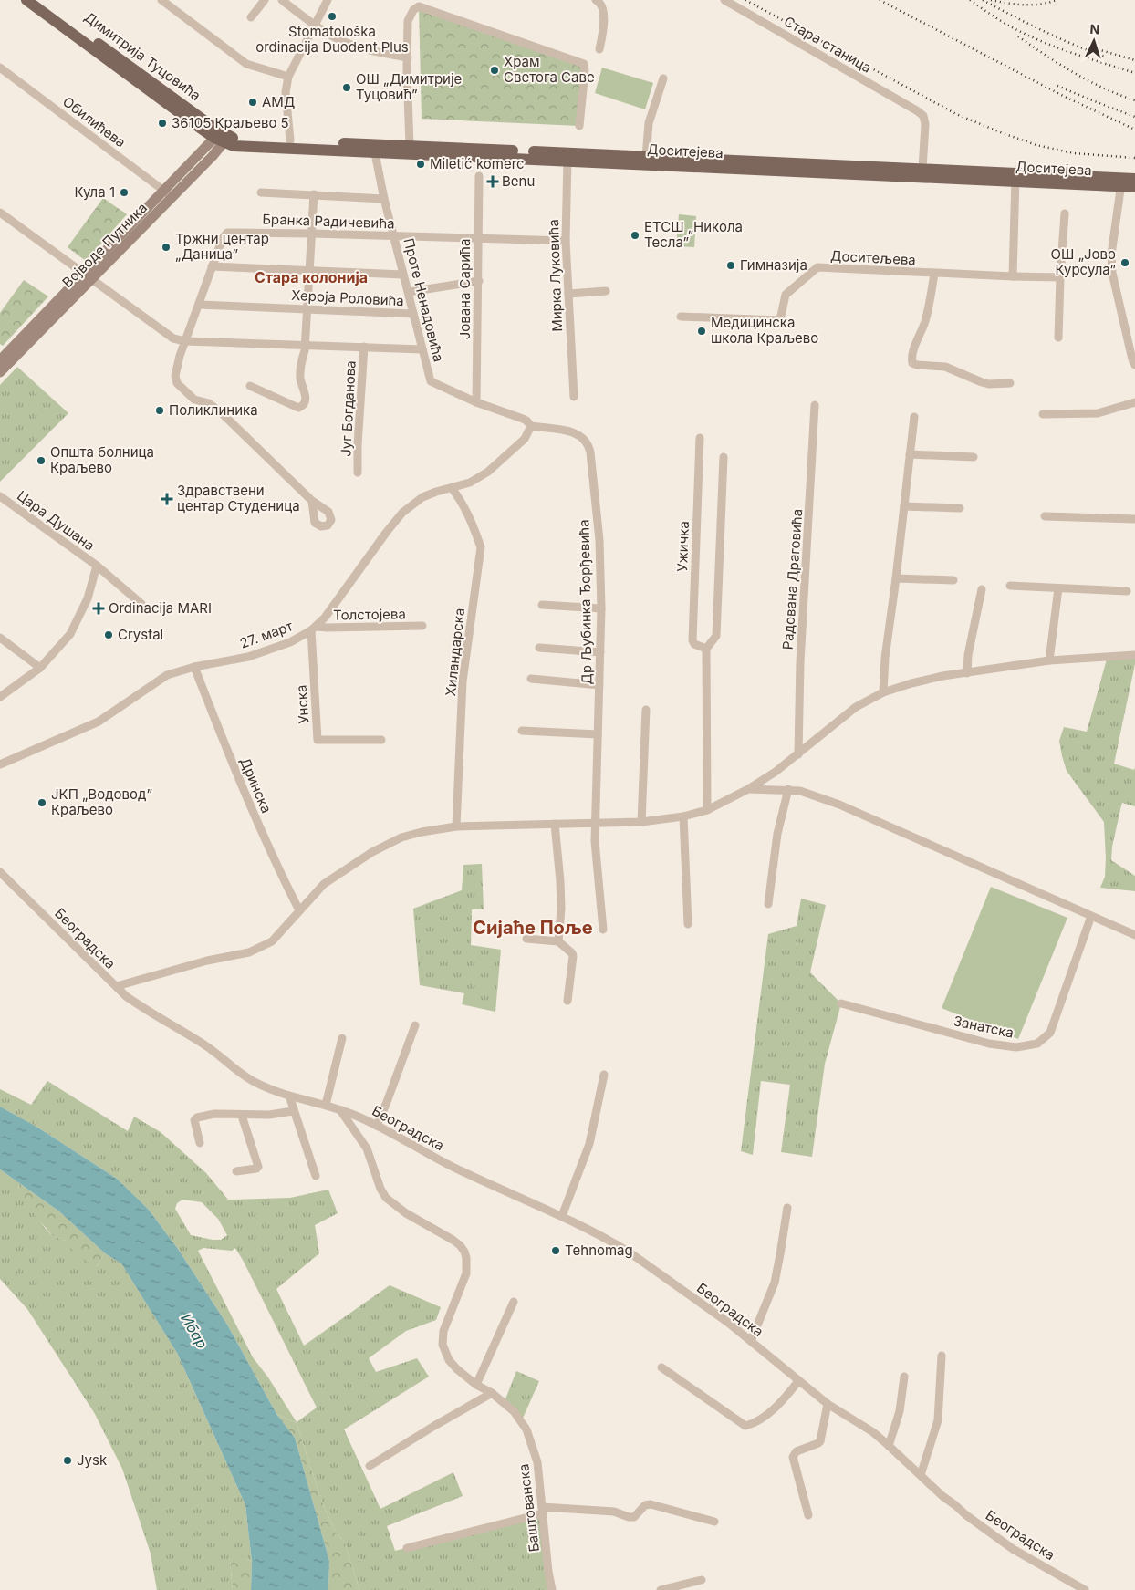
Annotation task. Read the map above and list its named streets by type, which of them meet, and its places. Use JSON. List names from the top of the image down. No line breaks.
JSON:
{"streets":{"main road":["Димитрија Туцовића","Доситејева","Војводе Путника"],"street":["Стара станица","Обилићева","Бранка Радичевића","Доситељева","Мирка Луковића","Јована Сарића","Хероја Роловића","Проте Ненадовића","Југ Богданова","Цара Душана","Ужичка","Радована Драговића","Др Љубинка Ђорђевића","Толстојева","27. март","Хиландарска","Унска","Дринска","Београдска","Занатска","Баштованска"]},"crossings":[["Стара станица","Доситејева"],["Димитрија Туцовића","Доситејева"],["Димитрија Туцовића","Војводе Путника"],["Обилићева","Војводе Путника"],["Доситејева","Војводе Путника"],["Доситејева","Мирка Луковића"],["Доситејева","Проте Ненадовића"],["Бранка Радичевића","Мирка Луковића"],["Бранка Радичевића","Јована Сарића"],["Бранка Радичевића","Проте Ненадовића"],["Војводе Путника","Југ Богданова"],["Јована Сарића","Проте Ненадовића"],["Хероја Роловића","Проте Ненадовића"],["Проте Ненадовића","Југ Богданова"],["Проте Ненадовића","Др Љубинка Ђорђевића"],["Проте Ненадовића","27. март"],["Др Љубинка Ђорђевића","27. март"],["Толстојева","27. март"],["Толстојева","Унска"],["27. март","Хиландарска"],["27. март","Унска"],["27. март","Дринска"],["Београдска","Баштованска"]],"districts":["Стара колонија","Сијаће Поље"],"water":["Ибар"],"places":{"other":["Stomatološka ordinacija Duodent Plus","Храм Светога Саве","ОШ „Димитрије Туцовић”","АМД","36105 Краљево 5","Miletić komerc","Кула 1","ЕТСШ „Никола Тесла”","Тржни центар „Даница”","ОШ „Јово Курсула”","Гимназија","Медицинска школа Краљево","Поликлиника","Општа болница Краљево","Crystal","ЈКП „Водовод” Краљево","Tehnomag","Jysk"],"health":["Benu","Здравствени центар Студеница","Ordinacija MARI"]},"north":"top"}
